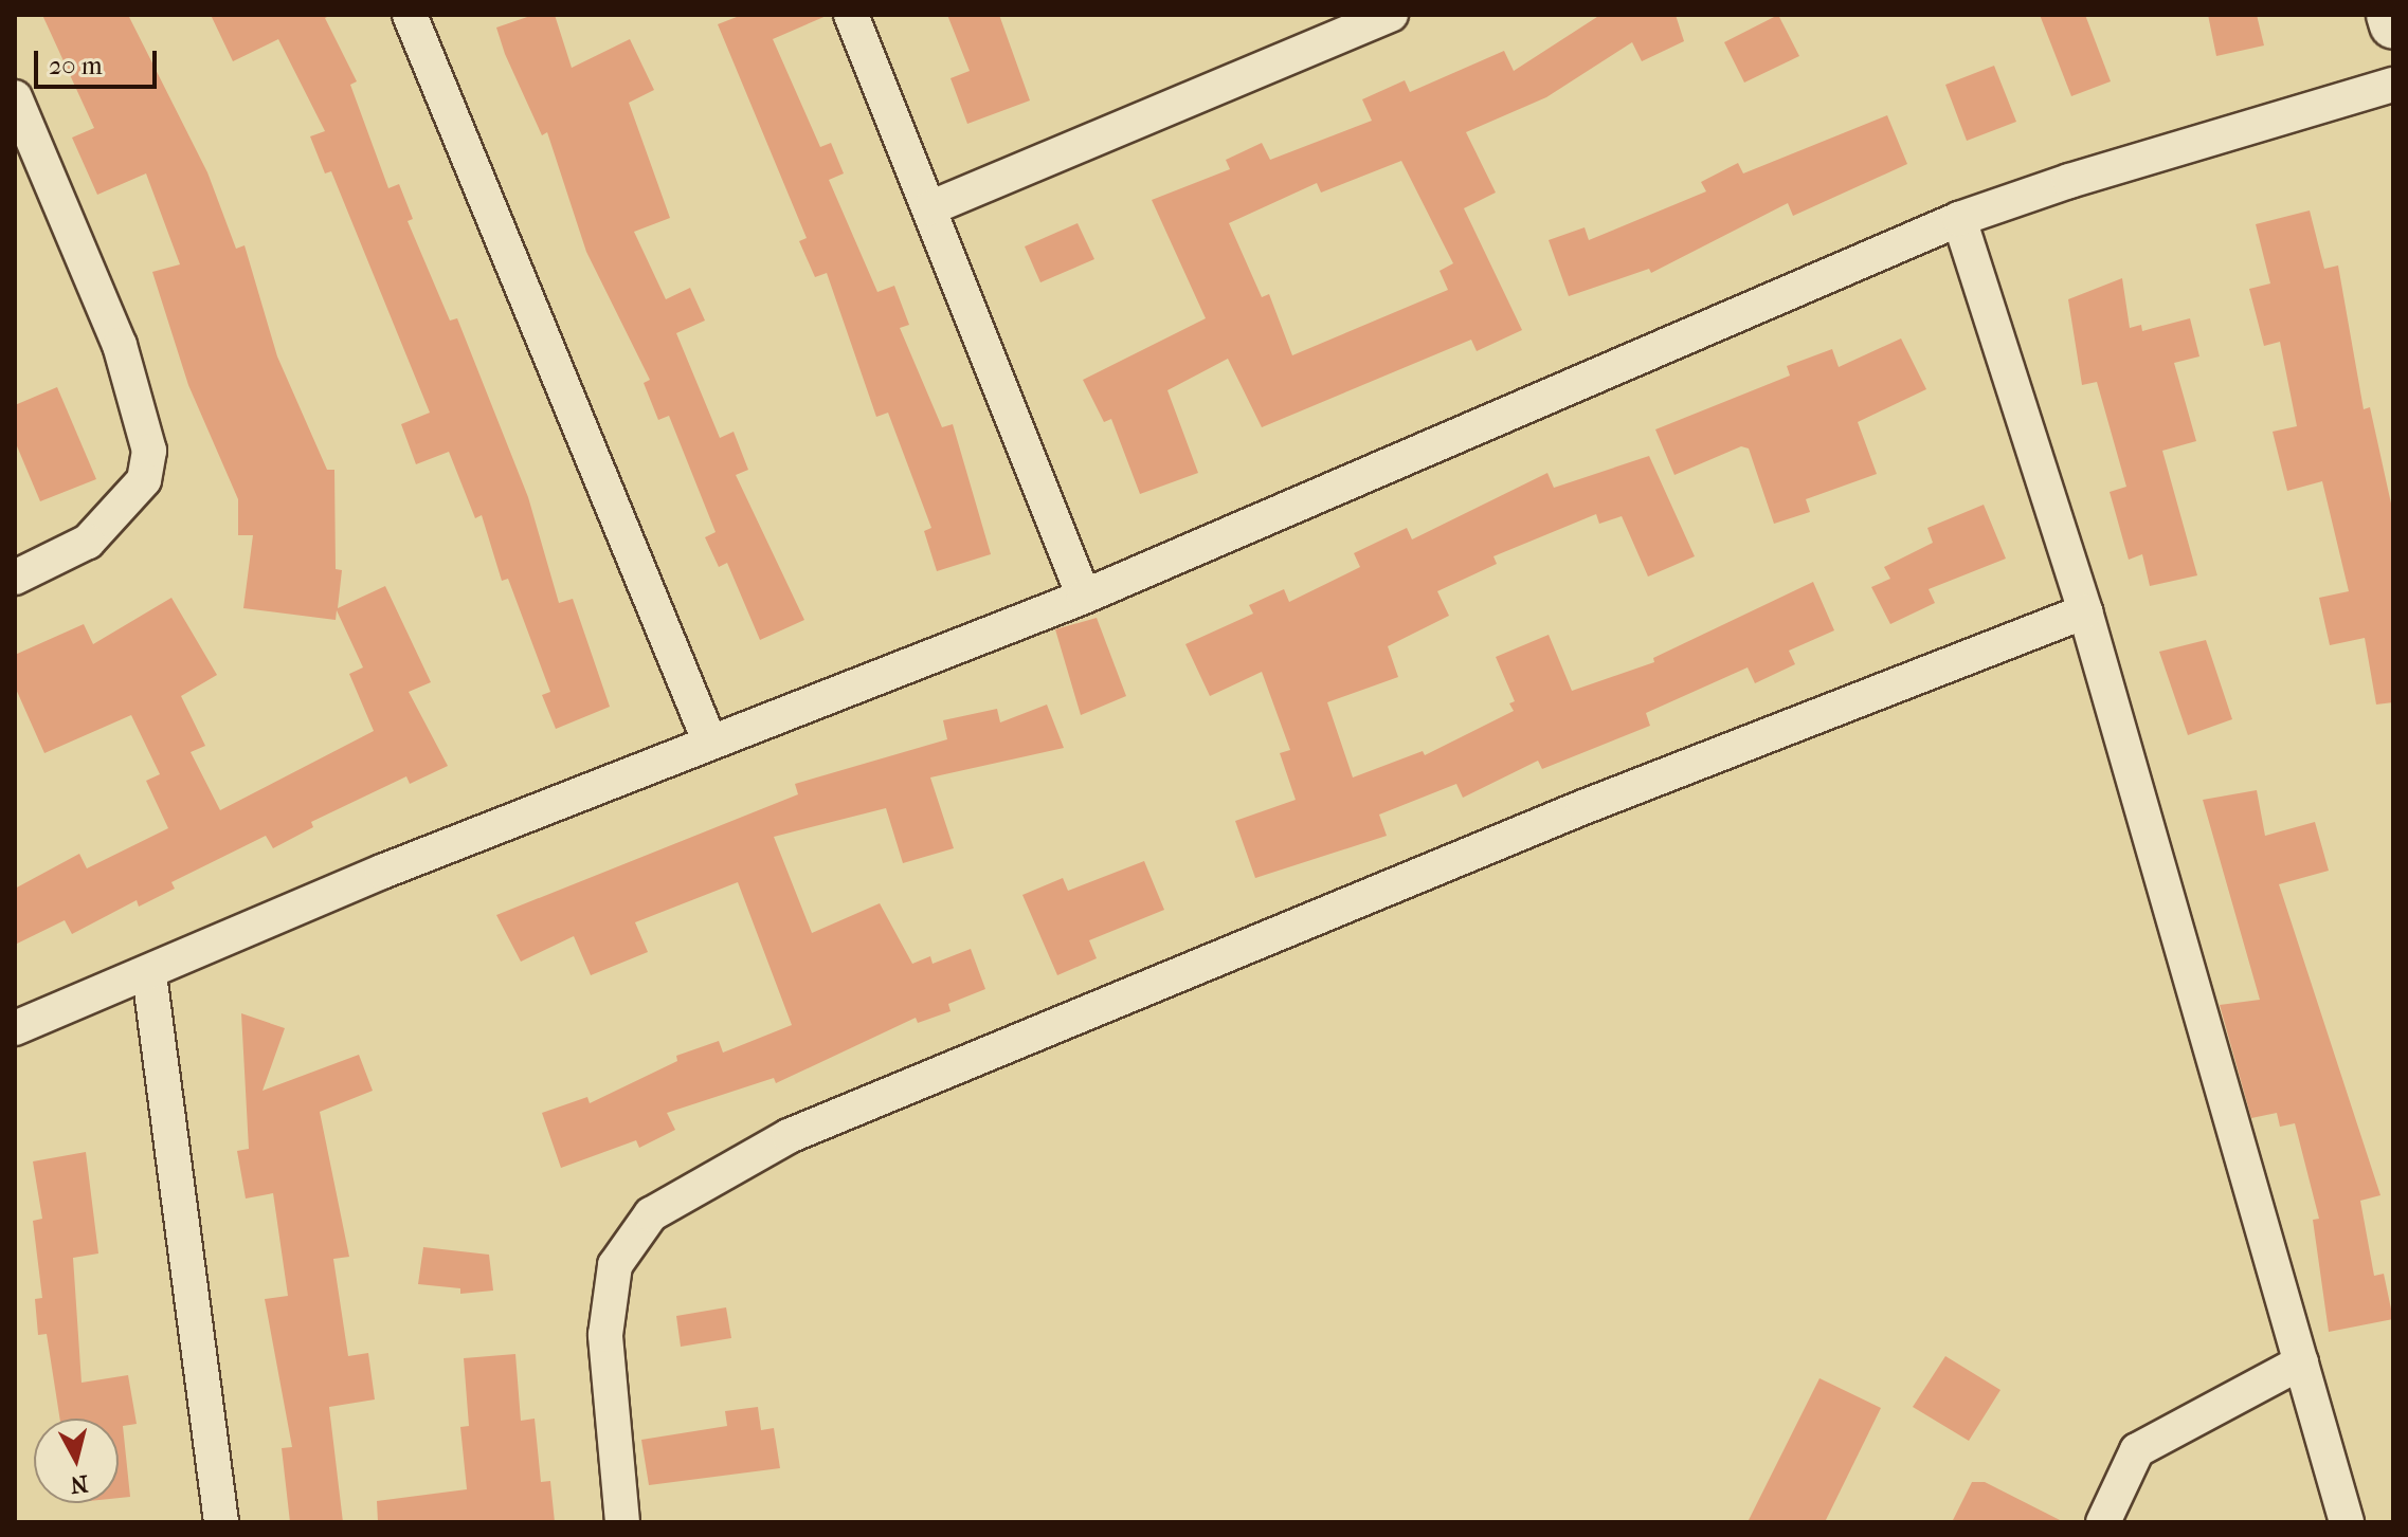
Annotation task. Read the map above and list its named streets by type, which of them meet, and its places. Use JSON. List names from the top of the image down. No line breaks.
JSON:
{"scale_bar":"20 m","north":"bottom"}
